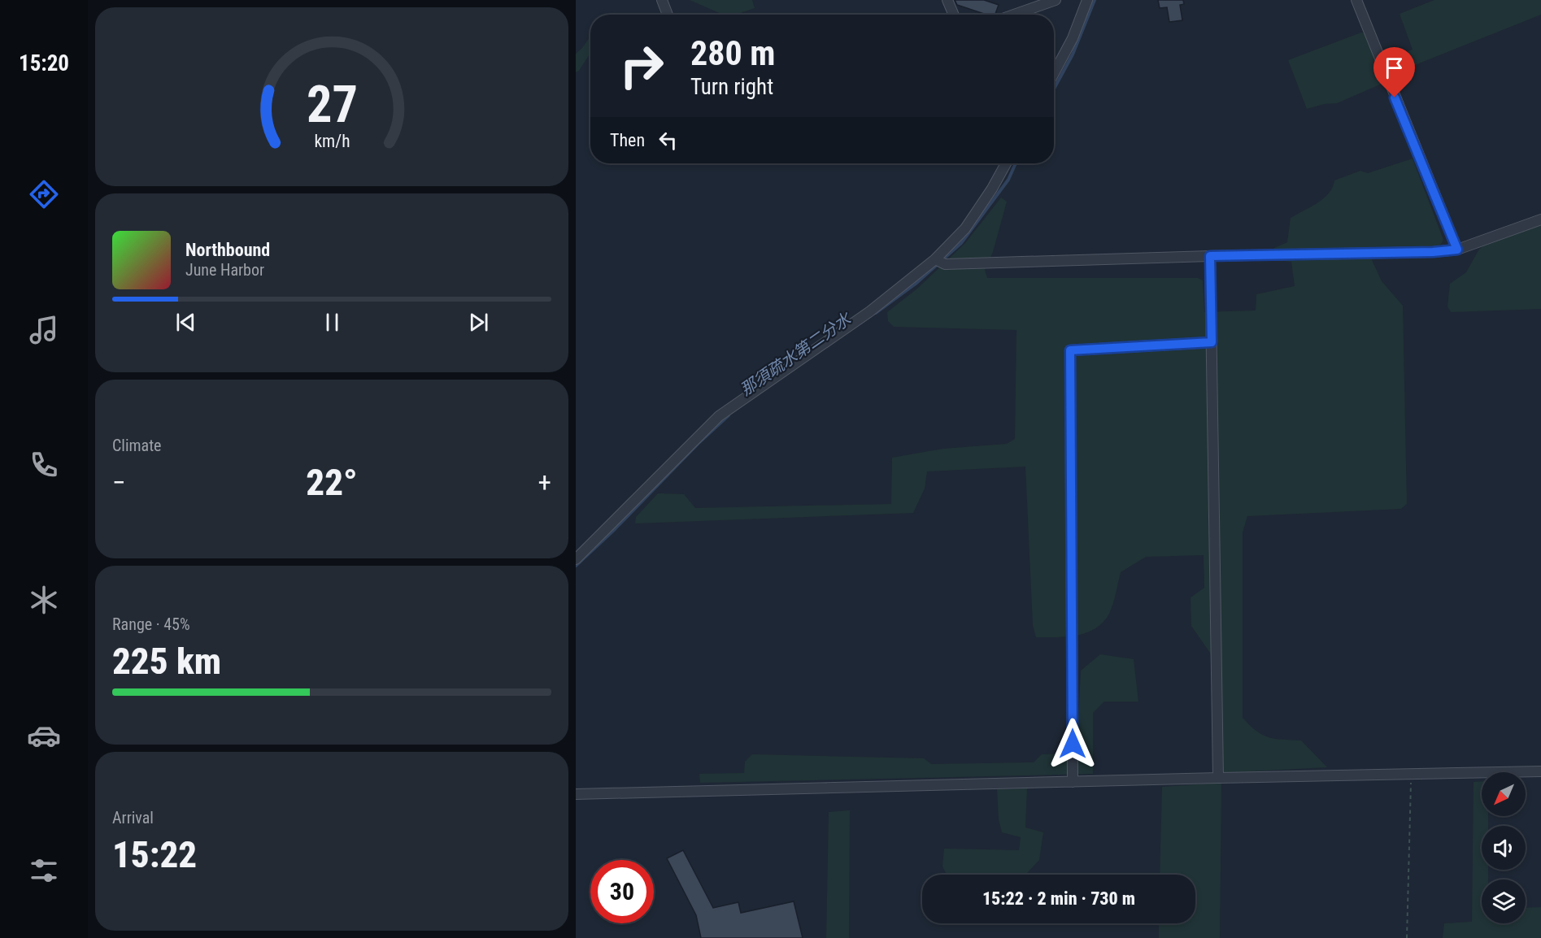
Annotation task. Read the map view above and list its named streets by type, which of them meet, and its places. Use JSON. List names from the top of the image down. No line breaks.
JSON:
{"water":["那須疏水第二分水"],"north":"bottom left","page":{"tabs":"15:20","turn":["280 m","Turn right"],"then":"Then","song":["Northbound","June Harbor"],"tile":["Climate",["Range · 45%","225 km"],["Arrival","15:22"]],"heat":["−","22°","+"],"limit":"30","trip":"15:22 · 2 min · 730 m","gauge":["27","km/h"]}}
